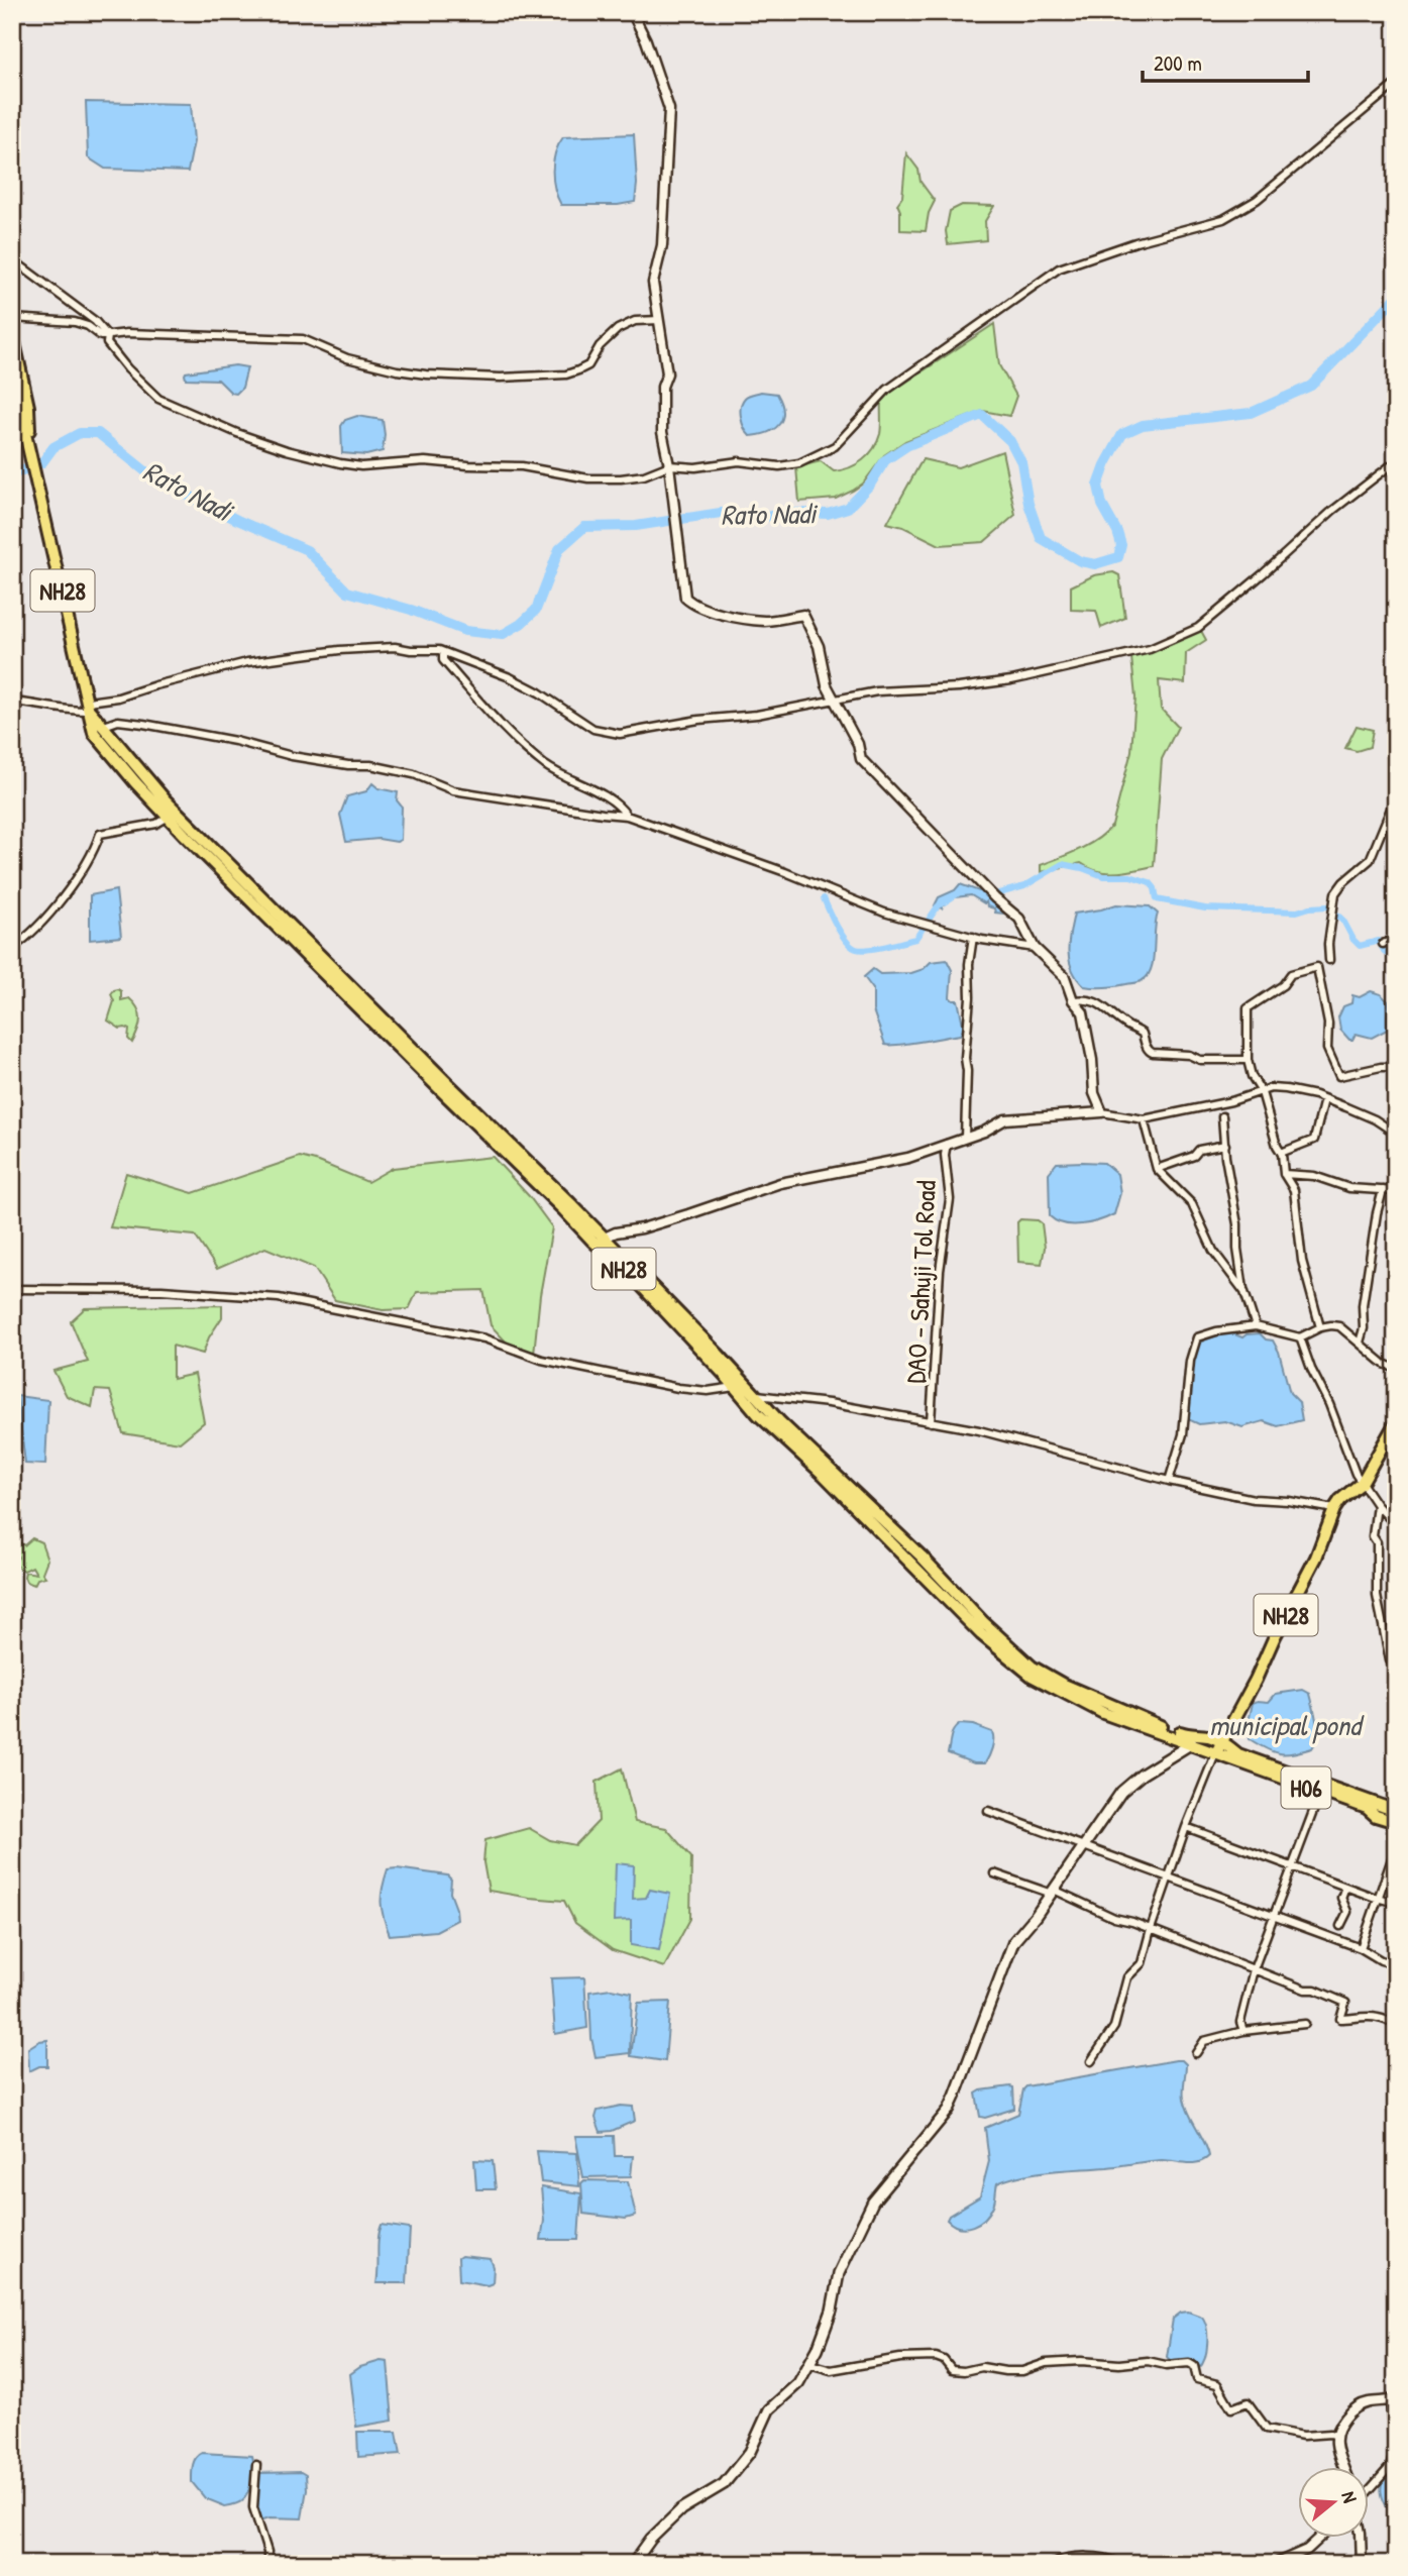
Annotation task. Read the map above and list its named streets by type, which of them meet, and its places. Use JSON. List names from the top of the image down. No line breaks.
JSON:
{"streets":{"main road":["NH28","H06"],"street":["DAO - Sahuji Tol Road"]},"crossings":[["NH28","H06"]],"water":["Rato Nadi","municipal pond"],"scale_bar":"200 m","north":"right"}
